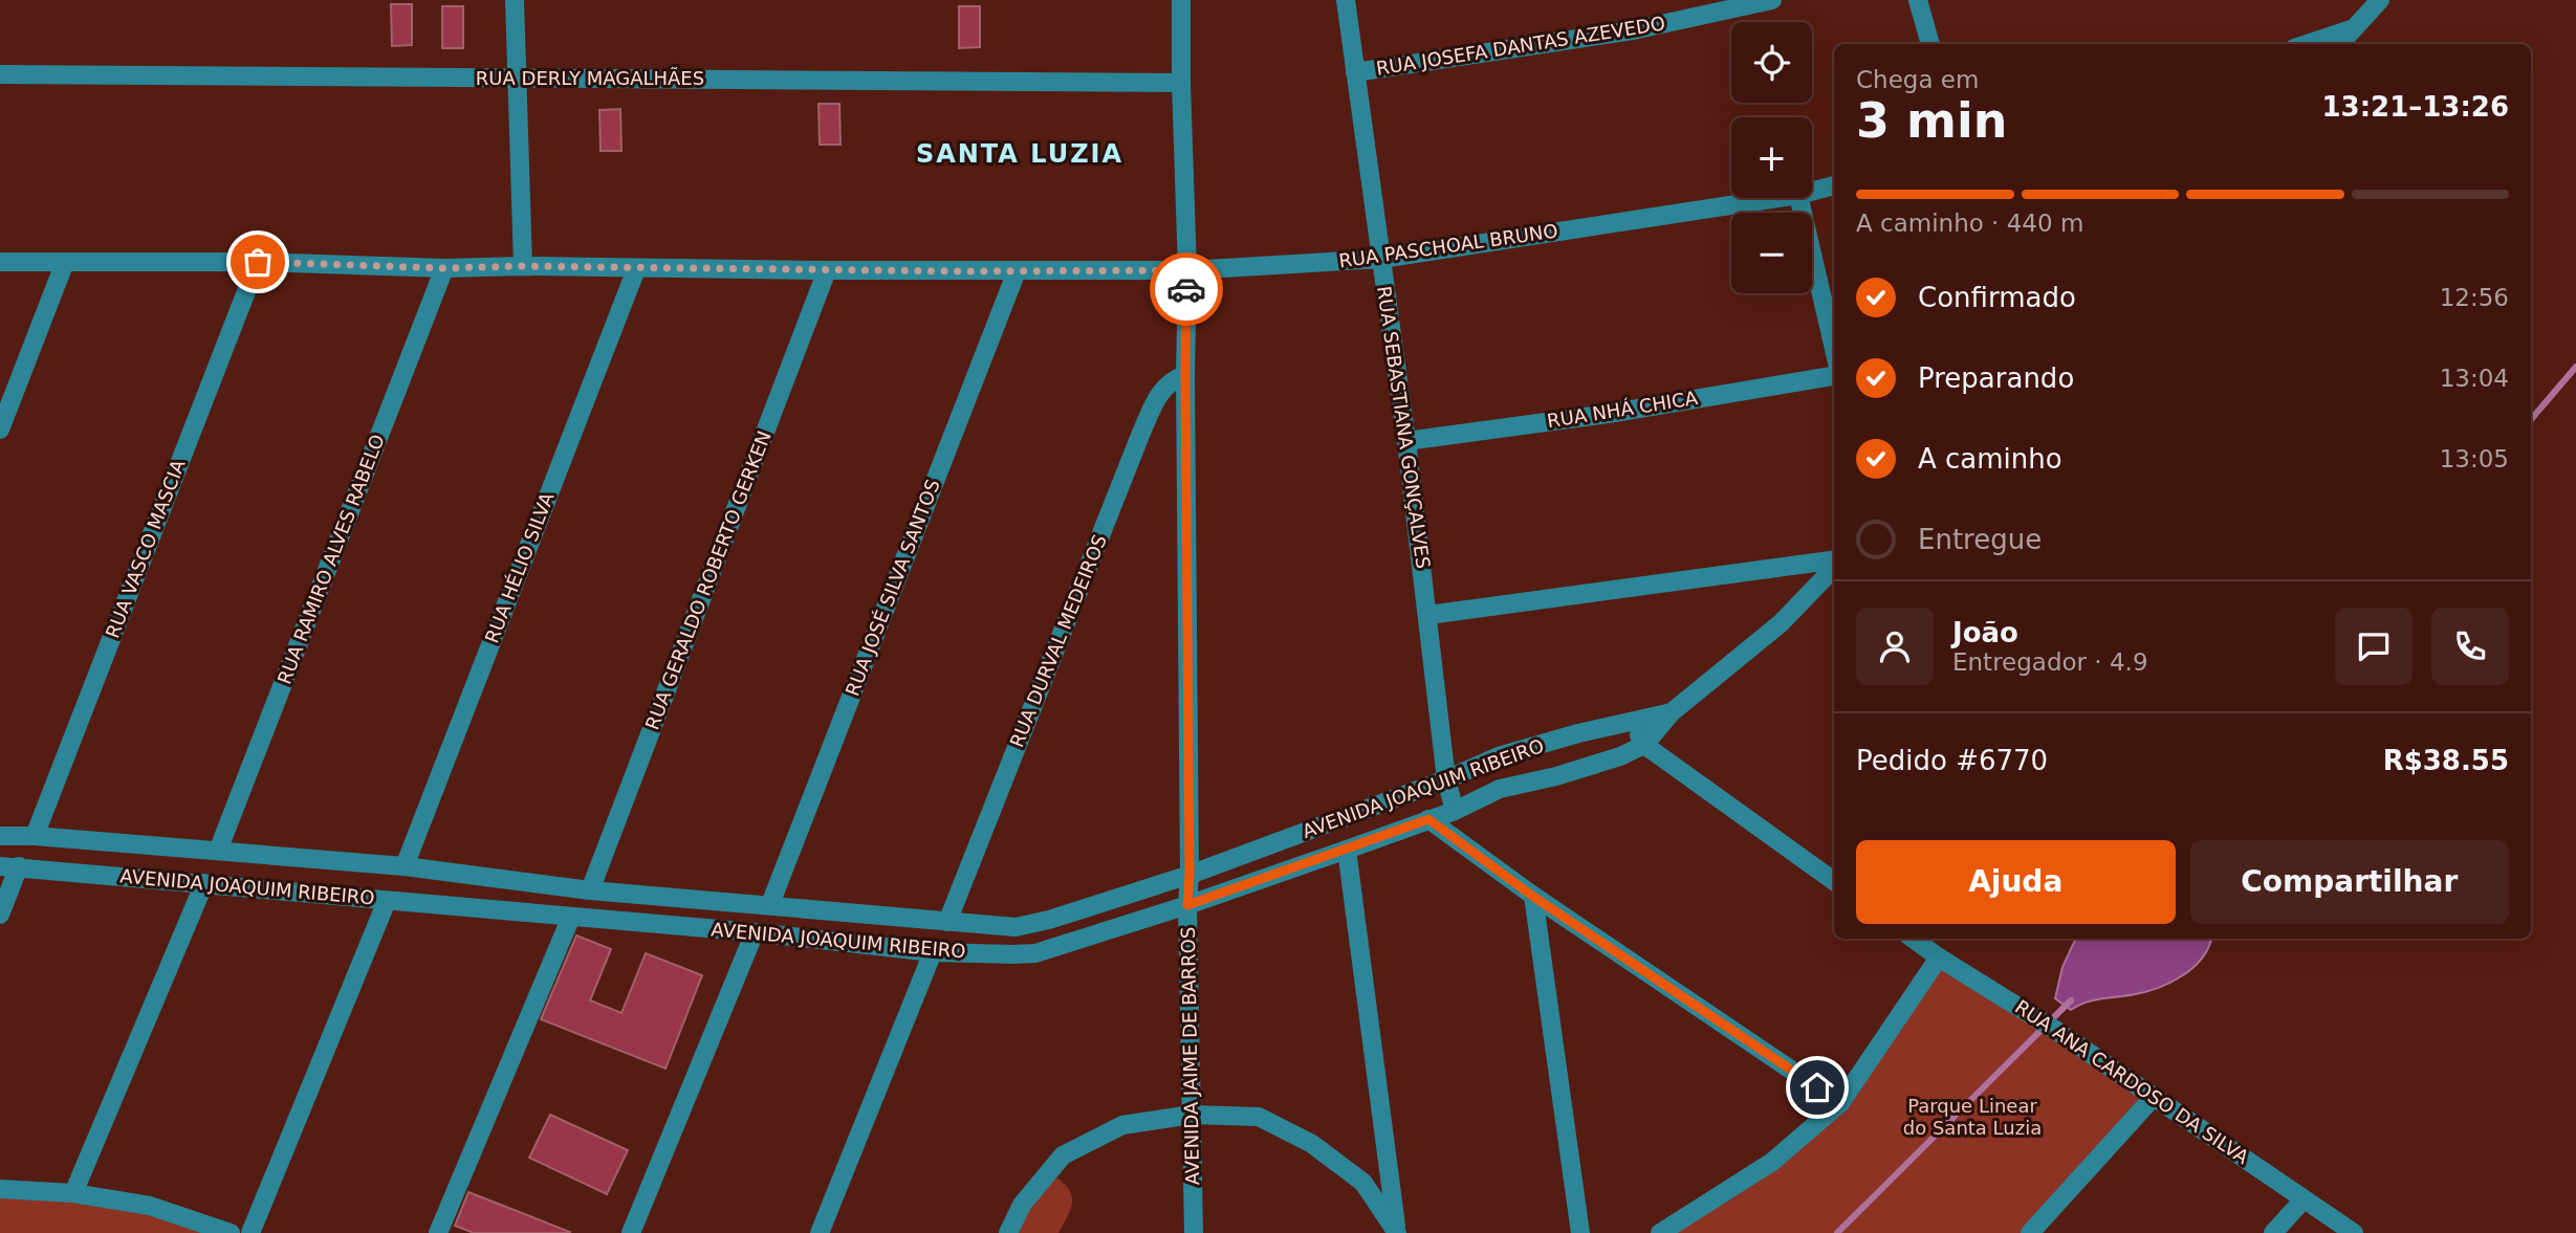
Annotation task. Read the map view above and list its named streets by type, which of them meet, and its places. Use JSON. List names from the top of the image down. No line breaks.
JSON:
{"streets":{"street":["RUA JOSEFA DANTAS AZEVEDO","RUA DERLY MAGALHÃES","RUA PASCHOAL BRUNO","RUA NHÁ CHICA","RUA SEBASTIANA GONÇALVES","RUA VASCO MASCIA","RUA RAMIRO ALVES RABELO","RUA HÉLIO SILVA","RUA GERALDO ROBERTO GERKEN","RUA JOSÉ SILVA SANTOS","RUA DURVAL MEDEIROS","AVENIDA JOAQUIM RIBEIRO","AVENIDA JAIME DE BARROS","RUA ANA CARDOSO DA SILVA"]},"crossings":[["RUA JOSEFA DANTAS AZEVEDO","RUA SEBASTIANA GONÇALVES"],["RUA DERLY MAGALHÃES","AVENIDA JAIME DE BARROS"],["RUA PASCHOAL BRUNO","RUA SEBASTIANA GONÇALVES"],["RUA PASCHOAL BRUNO","RUA VASCO MASCIA"],["RUA PASCHOAL BRUNO","RUA RAMIRO ALVES RABELO"],["RUA PASCHOAL BRUNO","RUA HÉLIO SILVA"],["RUA PASCHOAL BRUNO","RUA GERALDO ROBERTO GERKEN"],["RUA PASCHOAL BRUNO","RUA JOSÉ SILVA SANTOS"],["RUA PASCHOAL BRUNO","AVENIDA JAIME DE BARROS"],["RUA NHÁ CHICA","RUA SEBASTIANA GONÇALVES"],["RUA SEBASTIANA GONÇALVES","AVENIDA JOAQUIM RIBEIRO"],["RUA VASCO MASCIA","AVENIDA JOAQUIM RIBEIRO"],["RUA RAMIRO ALVES RABELO","AVENIDA JOAQUIM RIBEIRO"],["RUA HÉLIO SILVA","AVENIDA JOAQUIM RIBEIRO"],["RUA GERALDO ROBERTO GERKEN","AVENIDA JOAQUIM RIBEIRO"],["RUA JOSÉ SILVA SANTOS","AVENIDA JOAQUIM RIBEIRO"],["RUA DURVAL MEDEIROS","AVENIDA JOAQUIM RIBEIRO"],["RUA DURVAL MEDEIROS","AVENIDA JAIME DE BARROS"],["AVENIDA JOAQUIM RIBEIRO","AVENIDA JAIME DE BARROS"]],"districts":["SANTA LUZIA"],"parks":["Parque Linear do Santa Luzia"],"page":{"map_buttons":["+","−"],"heading":["3 min","Chega em","13:21–13:26"],"panel":["João","Entregador · 4.9","Pedido #6770","R$38.55"],"bar":"A caminho · 440 m","list":[["Confirmado","12:56"],["Preparando","13:04"],["A caminho","13:05"],"Entregue"],"buttons":["Ajuda","Compartilhar"]}}
